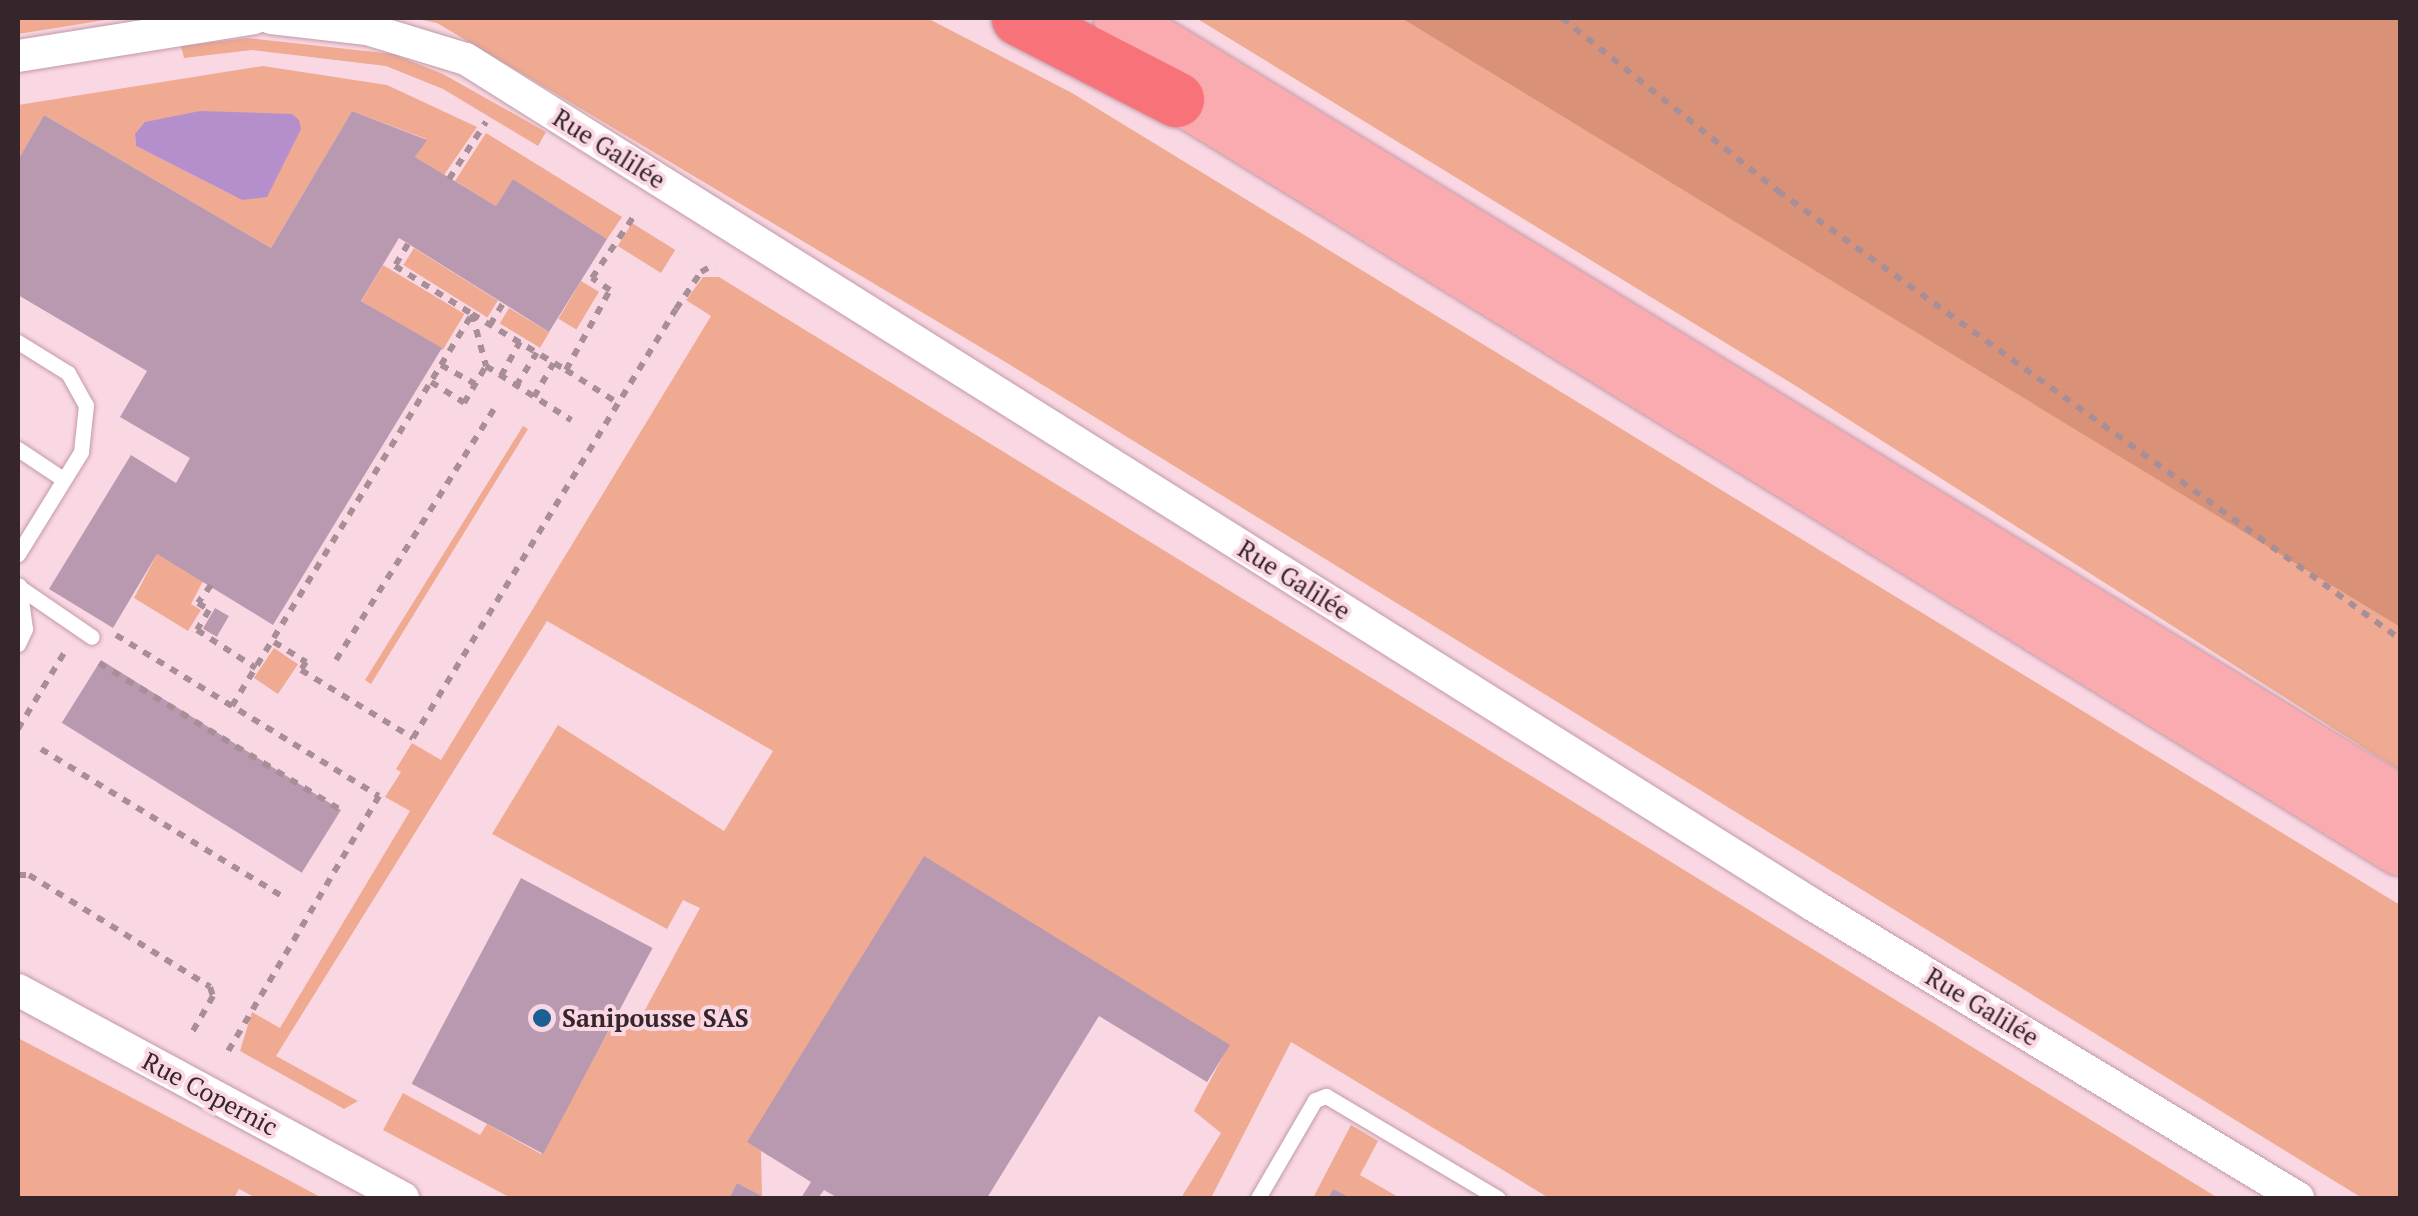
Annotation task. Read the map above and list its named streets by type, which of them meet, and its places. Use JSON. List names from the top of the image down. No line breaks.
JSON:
{"streets":{"street":["Rue Galilée","Rue Copernic"]},"places":["Sanipousse SAS"]}
